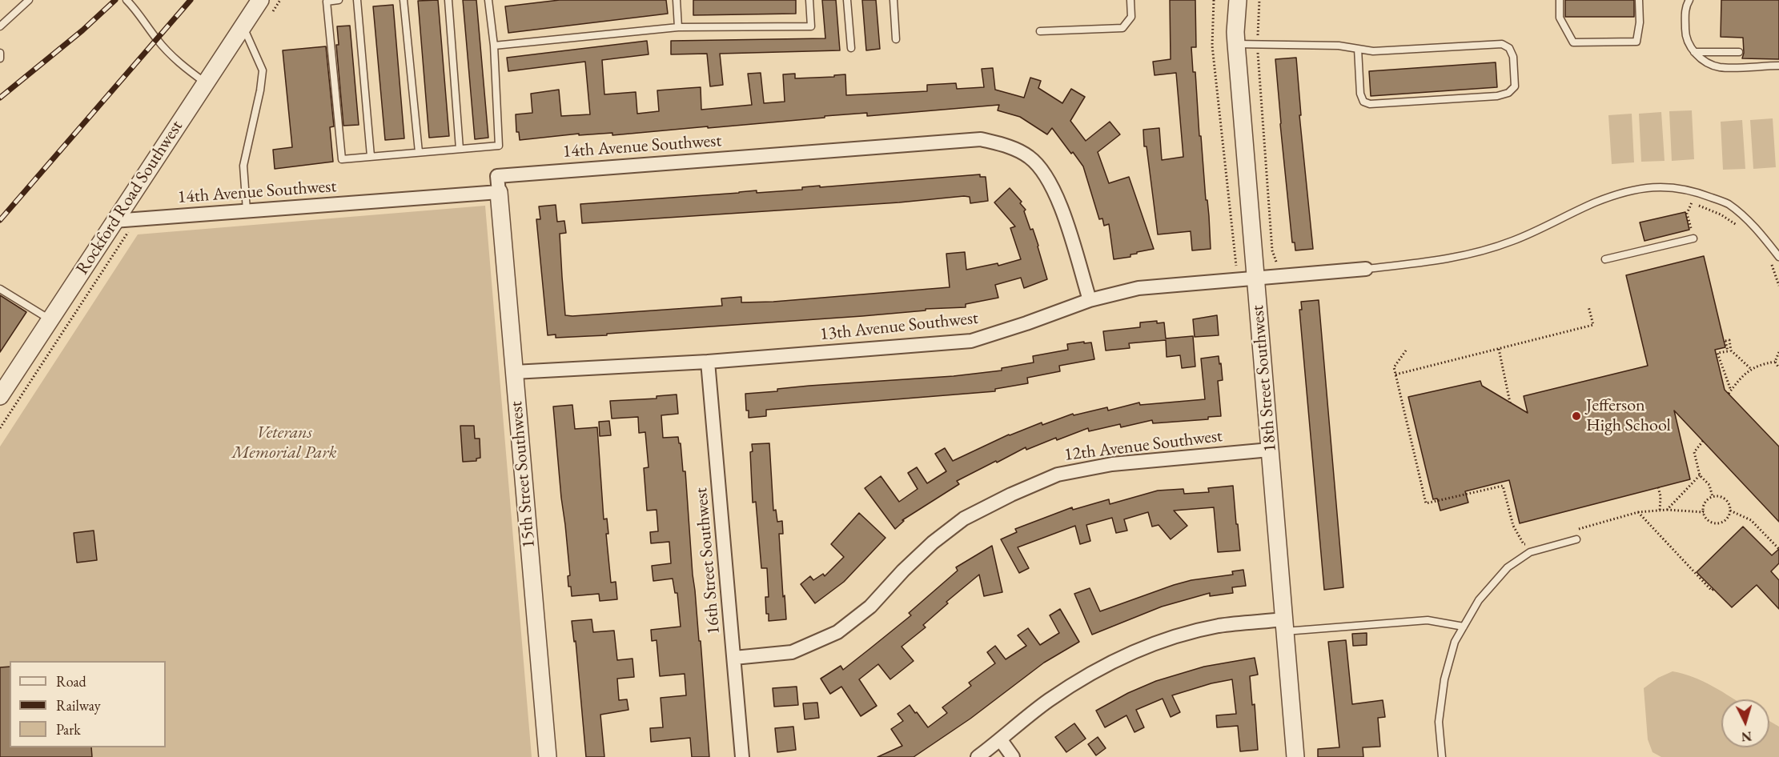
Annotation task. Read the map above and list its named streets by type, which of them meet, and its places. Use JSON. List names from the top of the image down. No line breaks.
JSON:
{"streets":{"street":["14th Avenue Southwest","Rockford Road Southwest","13th Avenue Southwest","18th Street Southwest","12th Avenue Southwest","15th Street Southwest","16th Street Southwest"]},"crossings":[["14th Avenue Southwest","Rockford Road Southwest"],["14th Avenue Southwest","13th Avenue Southwest"],["14th Avenue Southwest","15th Street Southwest"],["13th Avenue Southwest","18th Street Southwest"],["13th Avenue Southwest","15th Street Southwest"],["13th Avenue Southwest","16th Street Southwest"],["18th Street Southwest","12th Avenue Southwest"],["12th Avenue Southwest","16th Street Southwest"]],"parks":["Veterans Memorial Park"],"places":["Jefferson High School"],"legend":["Road","Railway","Park"],"north":"bottom"}
